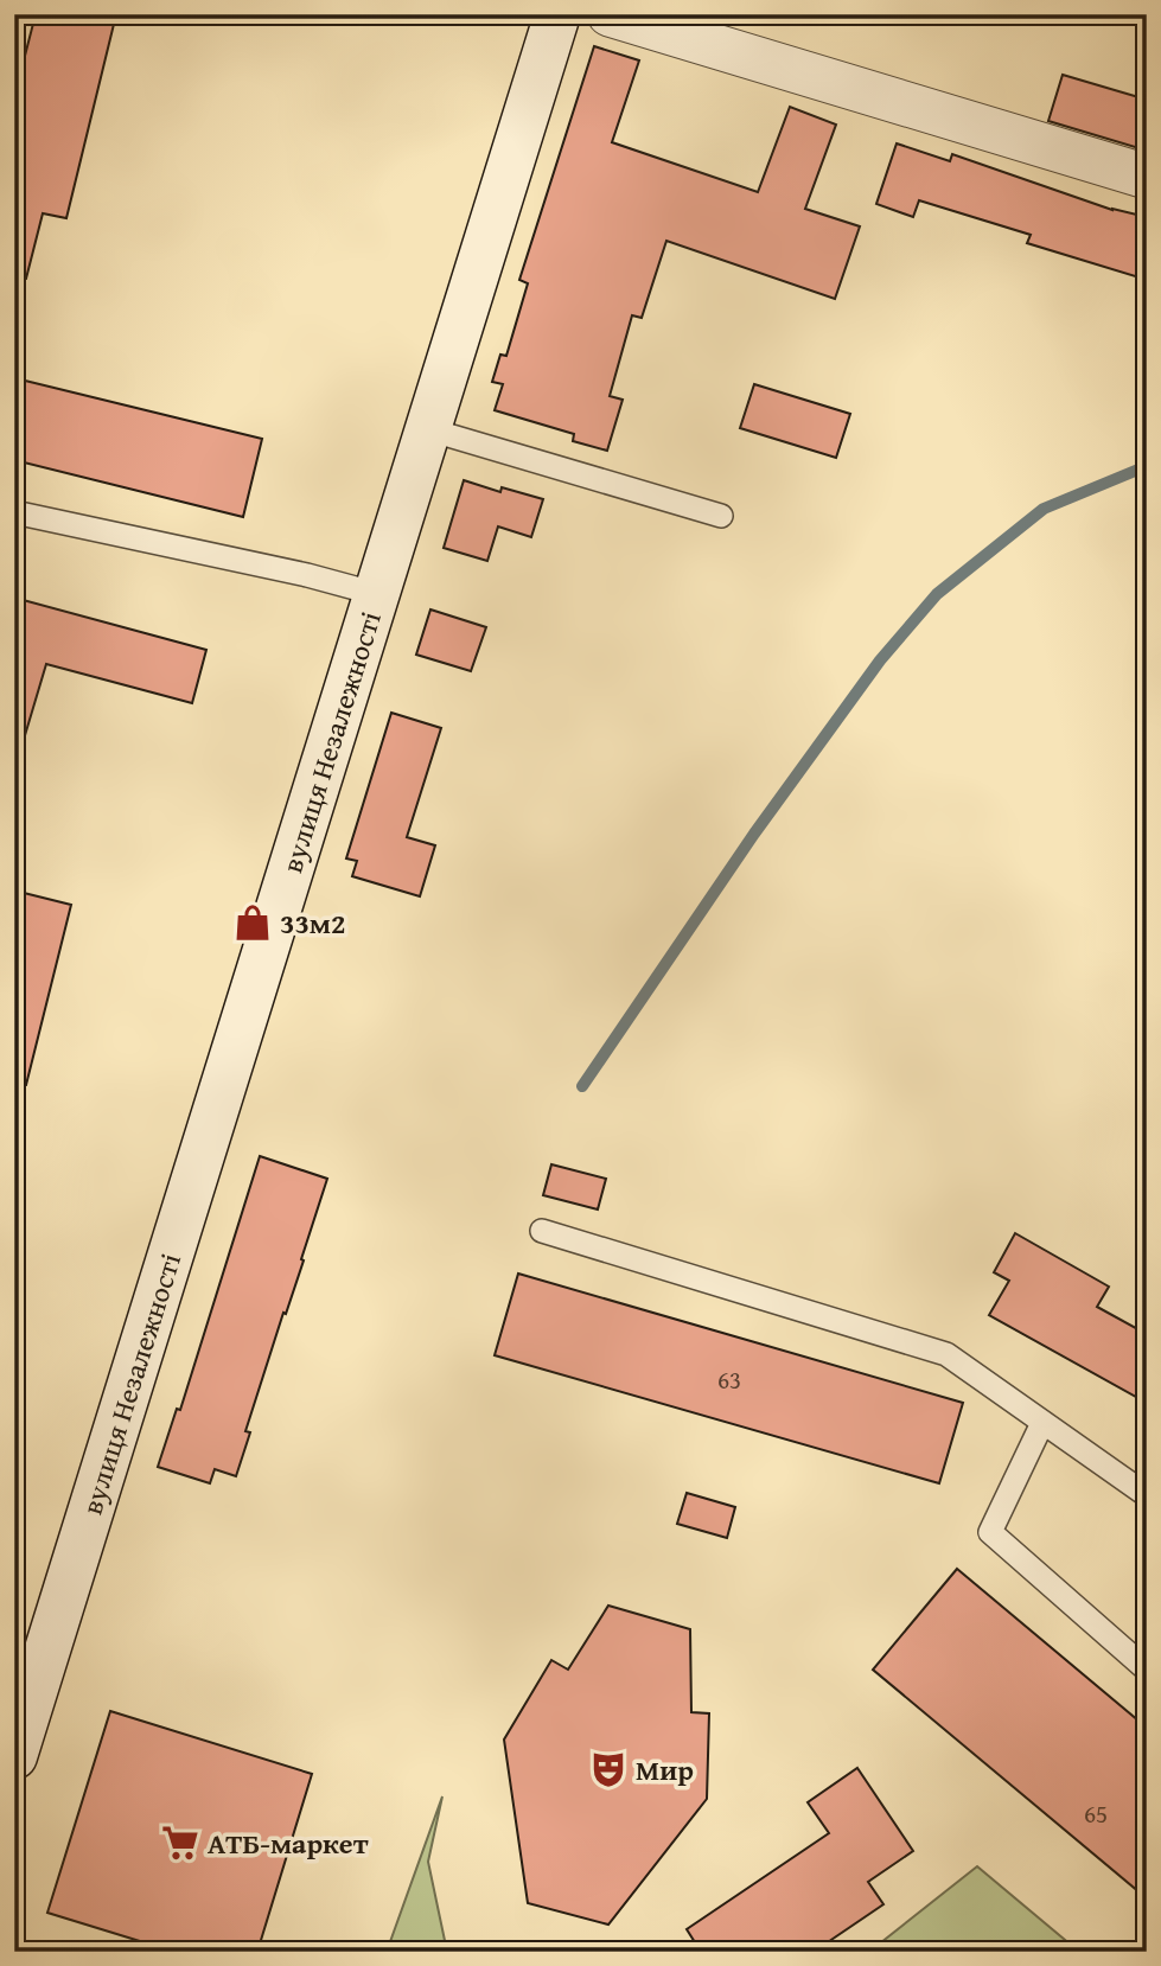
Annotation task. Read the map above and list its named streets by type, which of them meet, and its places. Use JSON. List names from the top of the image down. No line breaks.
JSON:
{"streets":{"street":["вулиця Незалежності"]},"places":{"shop":["33м2"],"theatre":["Мир"],"supermarket":["АТБ-маркет"]},"house_numbers":["63","65"]}
